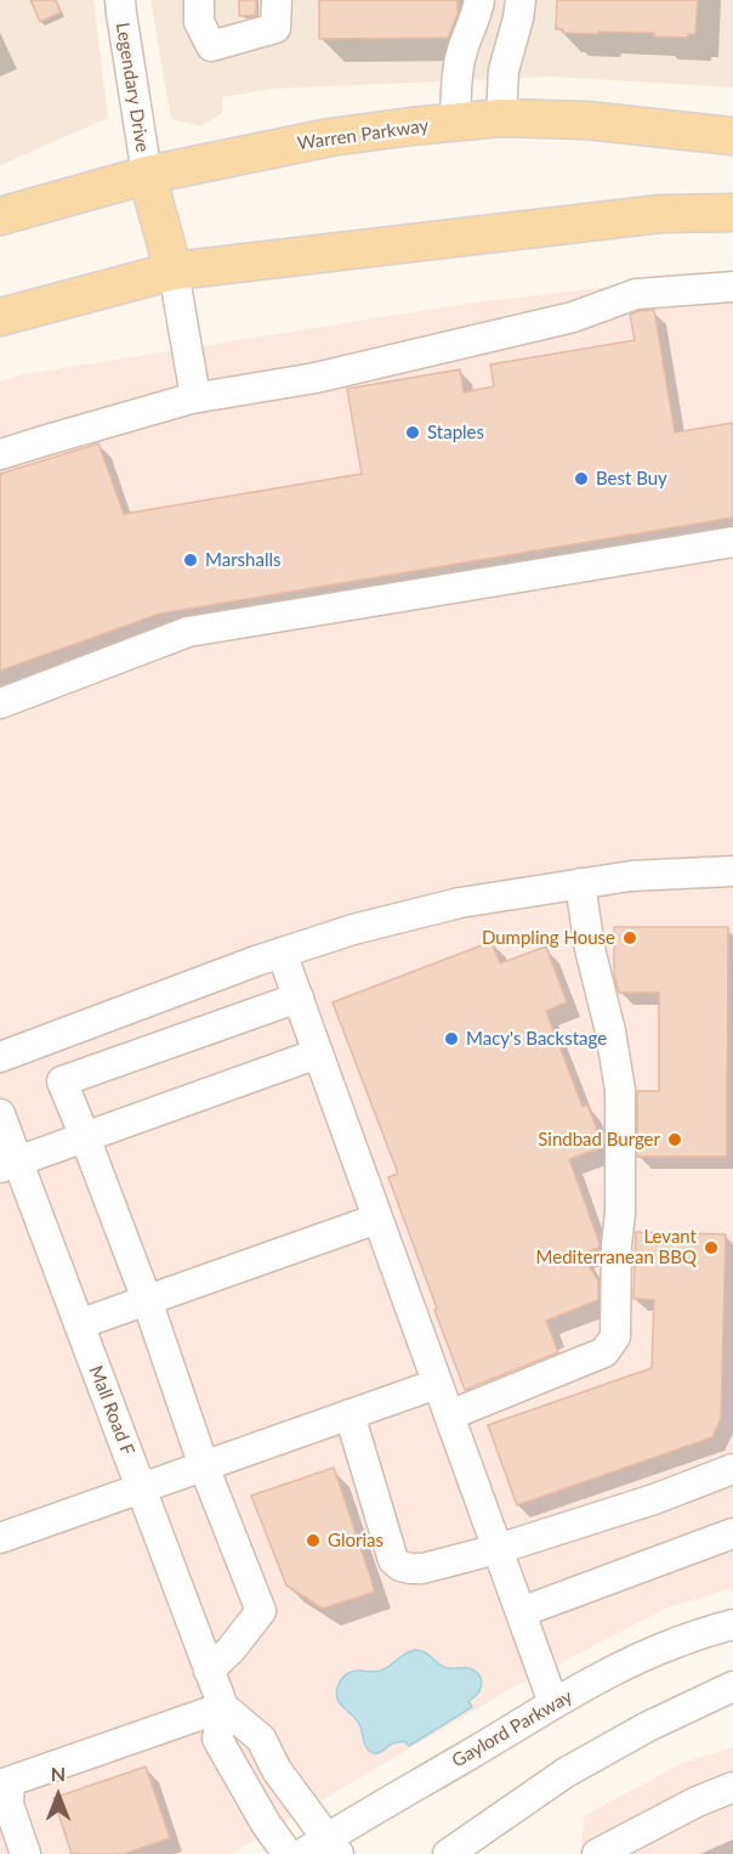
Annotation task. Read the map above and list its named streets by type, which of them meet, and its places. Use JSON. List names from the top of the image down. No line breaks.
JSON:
{"streets":{"main road":["Warren Parkway"],"street":["Legendary Drive","Mall Road F","Gaylord Parkway"]},"crossings":[["Legendary Drive","Warren Parkway"],["Mall Road F","Gaylord Parkway"]],"places":["Staples","Best Buy","Marshalls","Dumpling House","Macy's Backstage","Sindbad Burger","Levant Mediterranean BBQ","Glorias"],"north":"top"}
